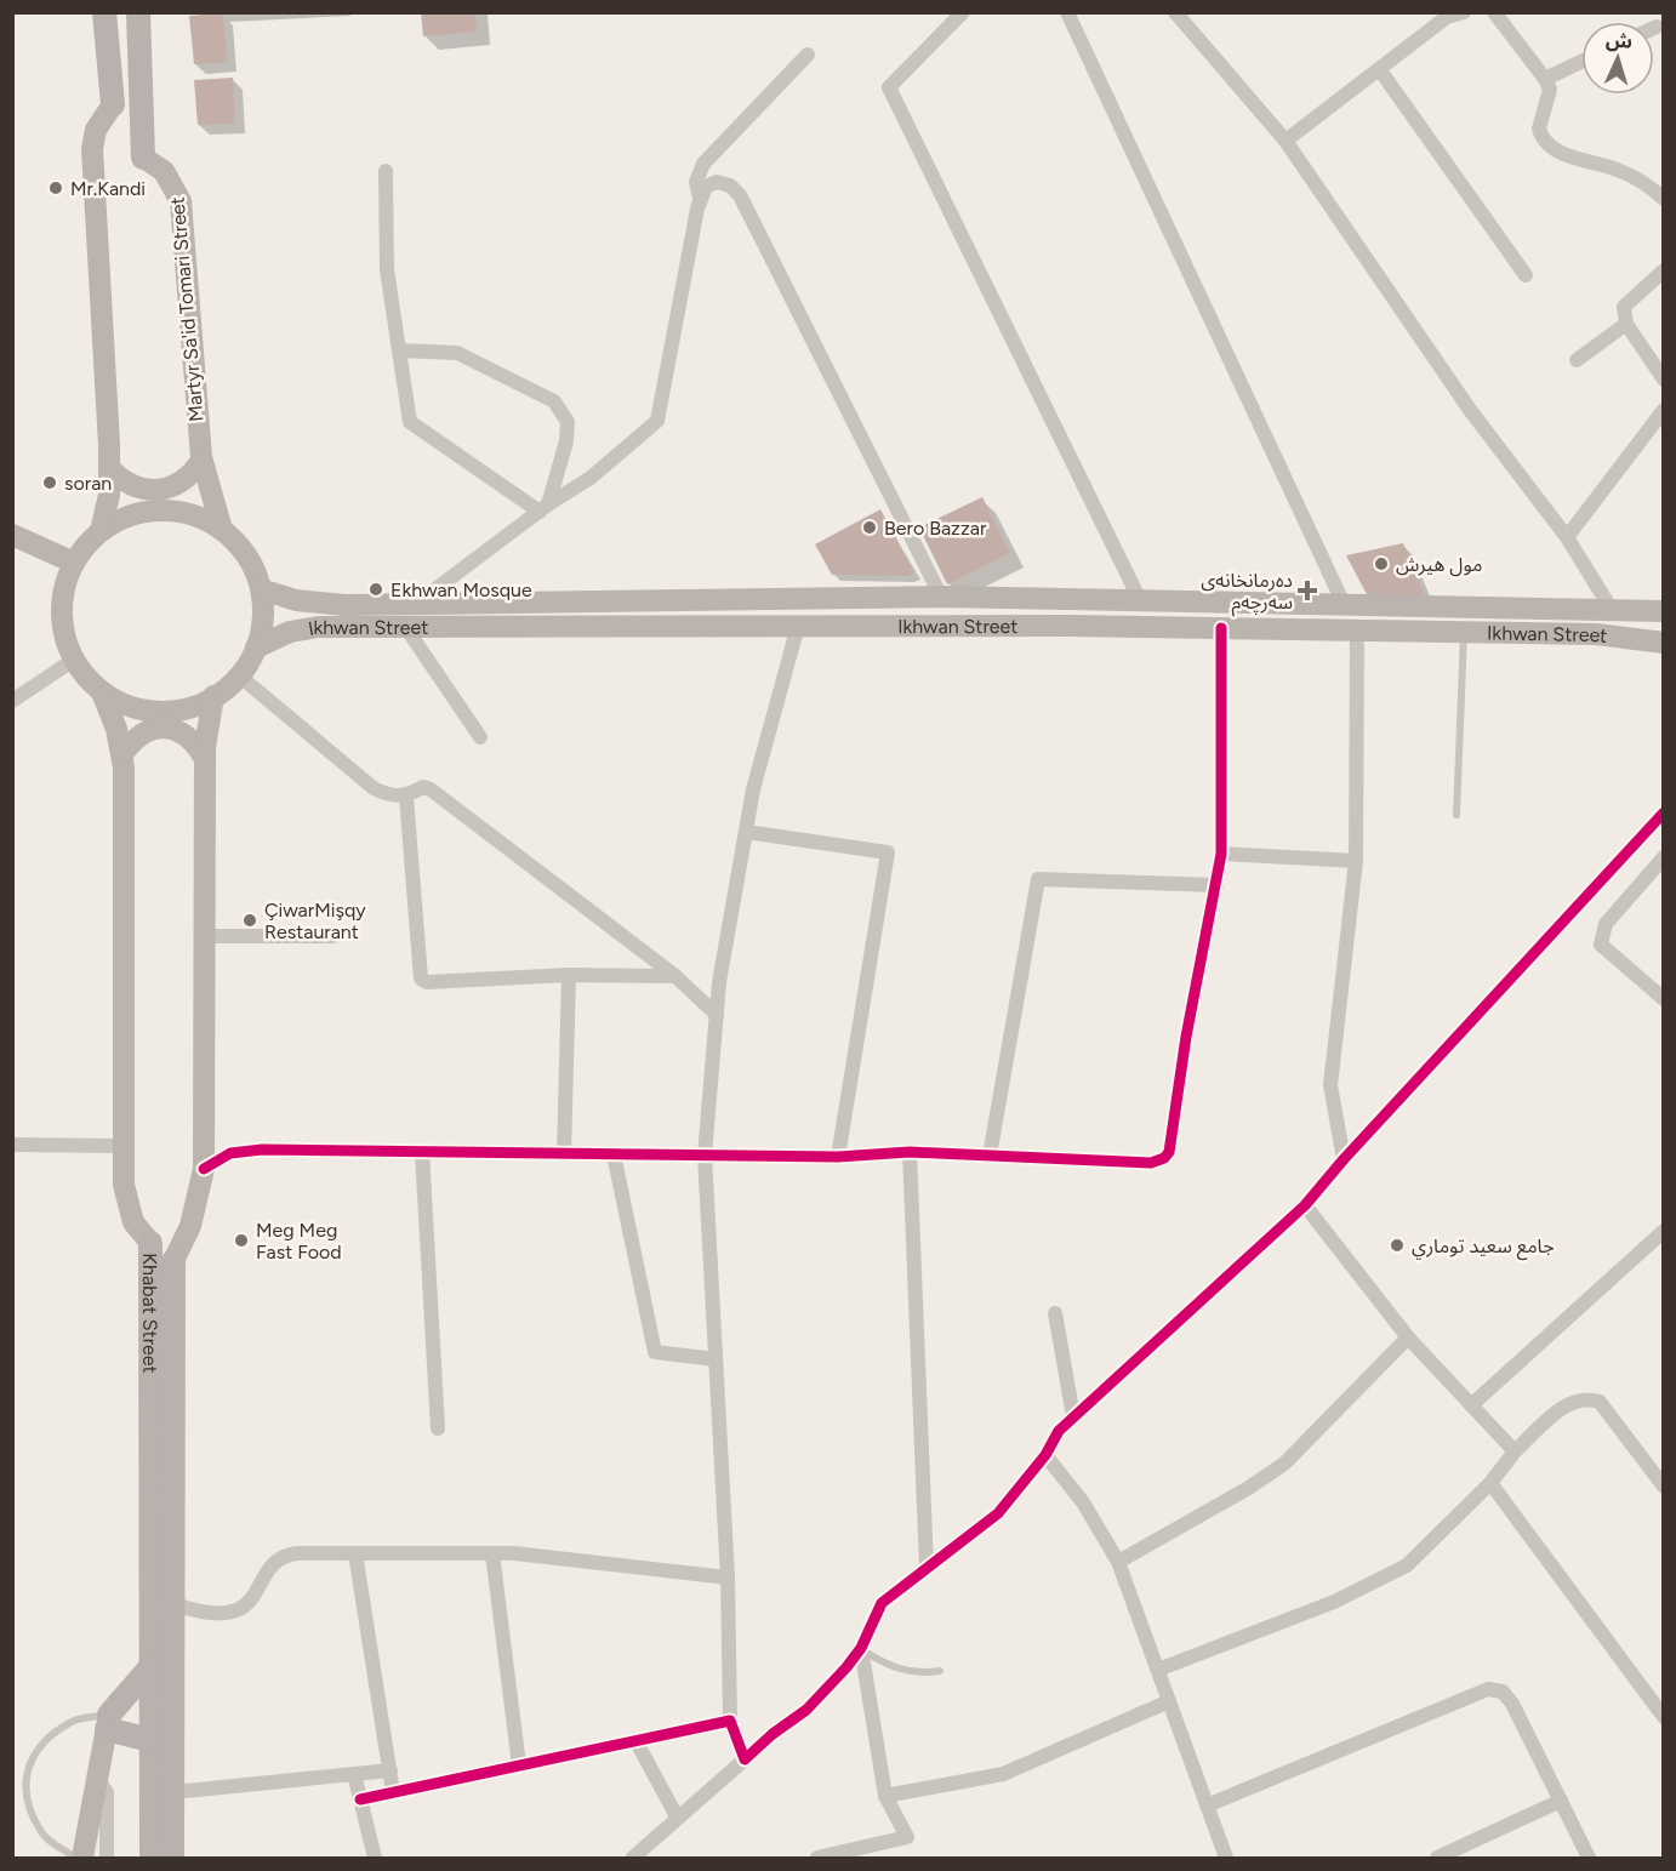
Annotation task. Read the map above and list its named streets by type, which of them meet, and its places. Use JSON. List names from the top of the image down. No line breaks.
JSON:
{"streets":{"main road":["Martyr Sa'id Tomari Street","Ikhwan Street","Khabat Street"]},"crossings":[["Martyr Sa'id Tomari Street","Ikhwan Street"],["Martyr Sa'id Tomari Street","Khabat Street"],["Ikhwan Street","Khabat Street"]],"places":{"other":["Mr.Kandi","soran","Bero Bazzar","مول هيرش","Ekhwan Mosque","ÇiwarMişqy Restaurant","Meg Meg Fast Food","جامع سعيد توماري"],"health":["دەرمانخانەی سەرچەم"]},"north":"top"}
